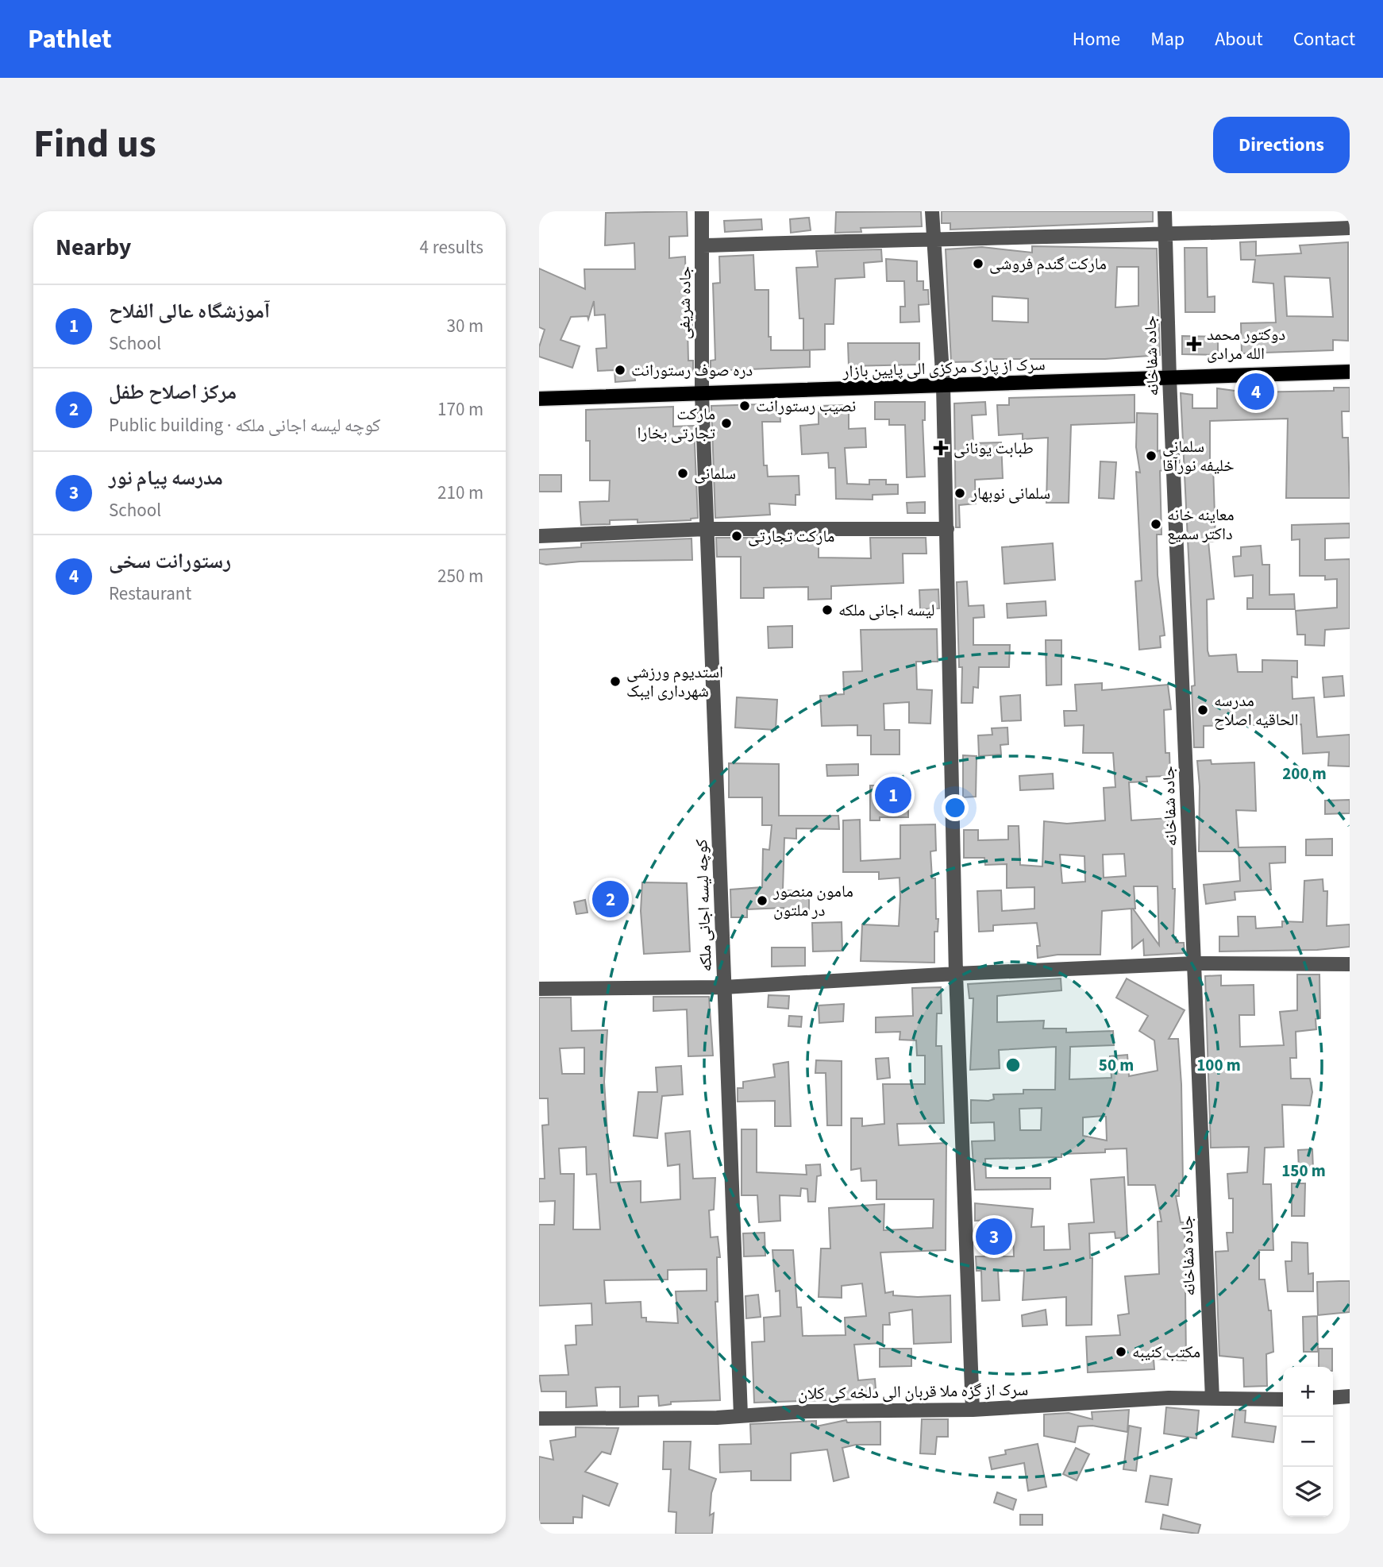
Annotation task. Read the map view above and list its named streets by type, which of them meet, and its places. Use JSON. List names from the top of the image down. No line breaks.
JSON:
{"streets":{"main road":["سرک از پارک مرکزی الی پایین بازار"],"street":["جاده شریفی","جاده شفاخانه","کوچه لیسه اجانی ملکه","سرک از گزه ملا قربان الی دلخه کی کلان"]},"crossings":[["جاده شریفی","سرک از پارک مرکزی الی پایین بازار"],["جاده شریفی","کوچه لیسه اجانی ملکه"],["جاده شفاخانه","سرک از پارک مرکزی الی پایین بازار"],["جاده شفاخانه","سرک از گزه ملا قربان الی دلخه کی کلان"],["سرک از پارک مرکزی الی پایین بازار","کوچه لیسه اجانی ملکه"],["کوچه لیسه اجانی ملکه","سرک از گزه ملا قربان الی دلخه کی کلان"]],"places":{"other":["مارکت گندم فروشی","دره صوف رستورانت","نصیب رستورانت","مارکت تجارتی بخارا","سلمانی خلیفه نورآقا","سلمانی","سلمانی نوبهار","معاینه خانه داکتر سمیع","مارکت تجارتی","لیسه اجانی ملکه","استدیوم ورزشی شهرداری ایبک","مدرسه الحاقیه اصلاح","مامون منصور در ملتون","مکتب کنیبه"],"health":["دوکتور محمد الله مرادی","طبابت یونانی"]},"page":{"header":"Pathlet","nav":["Home","Map","About","Contact"],"title":"Find us","buttons":"Directions","heading":["Nearby","4 results"],"list":[{"mark":"1","name":"آموزشگاه عالی الفلاح","note":"School","value":"30 m"},{"mark":"2","name":"مرکز اصلاح طفل","note":"Public building · کوچه لیسه اجانی ملکه","value":"170 m"},{"mark":"3","name":"مدرسه پیام نور","note":"School","value":"210 m"},{"mark":"4","name":"رستورانت سخی","note":"Restaurant","value":"250 m"}],"pins":["4","1","2","3"],"map_buttons":["+","−"]},"rings":["200 m","50 m","100 m","150 m"]}
